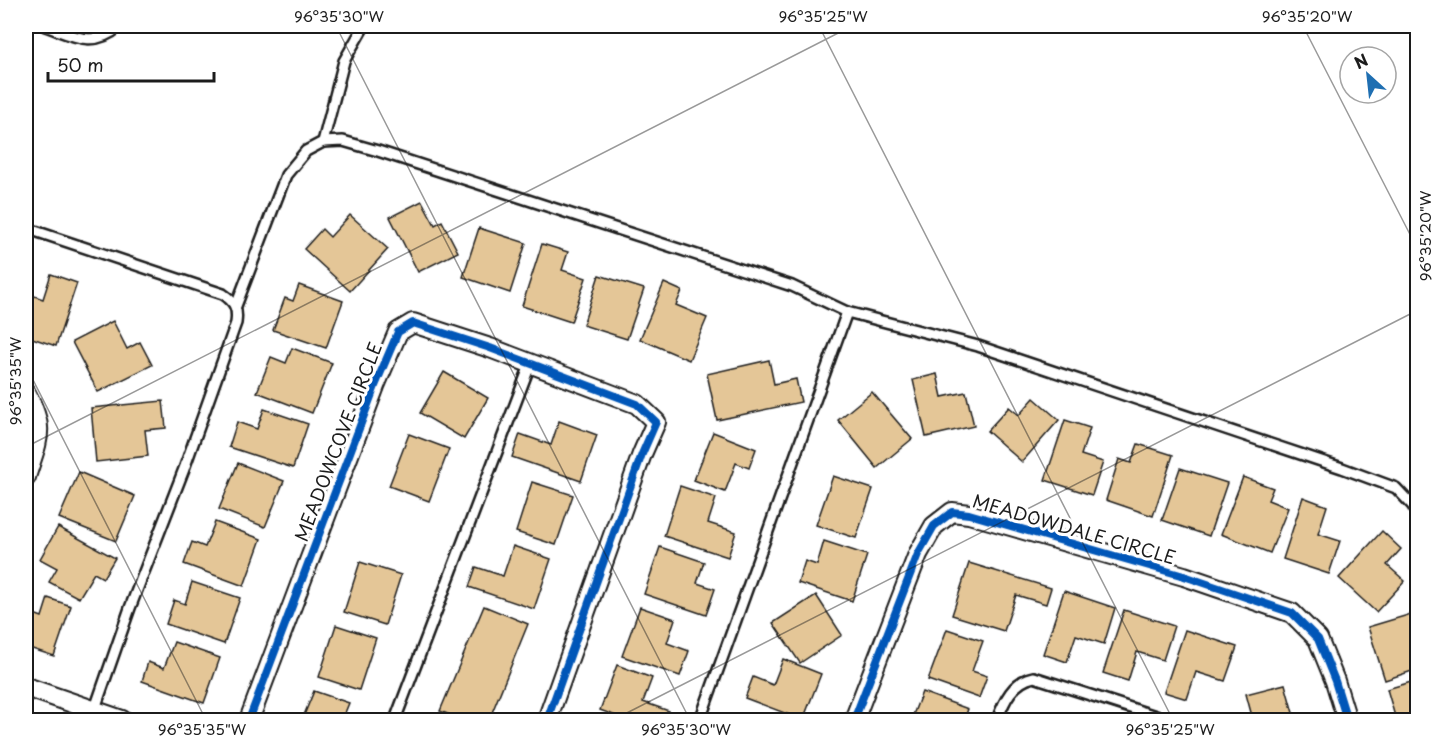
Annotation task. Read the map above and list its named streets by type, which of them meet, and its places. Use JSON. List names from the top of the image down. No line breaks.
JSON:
{"streets":{"street":["MEADOWCOVE CIRCLE","MEADOWDALE CIRCLE"]},"scale_bar":"50 m","north":"top left","coordinates":["96°35'30\"W","96°35'25\"W","96°35'20\"W","96°35'35\"W"]}
